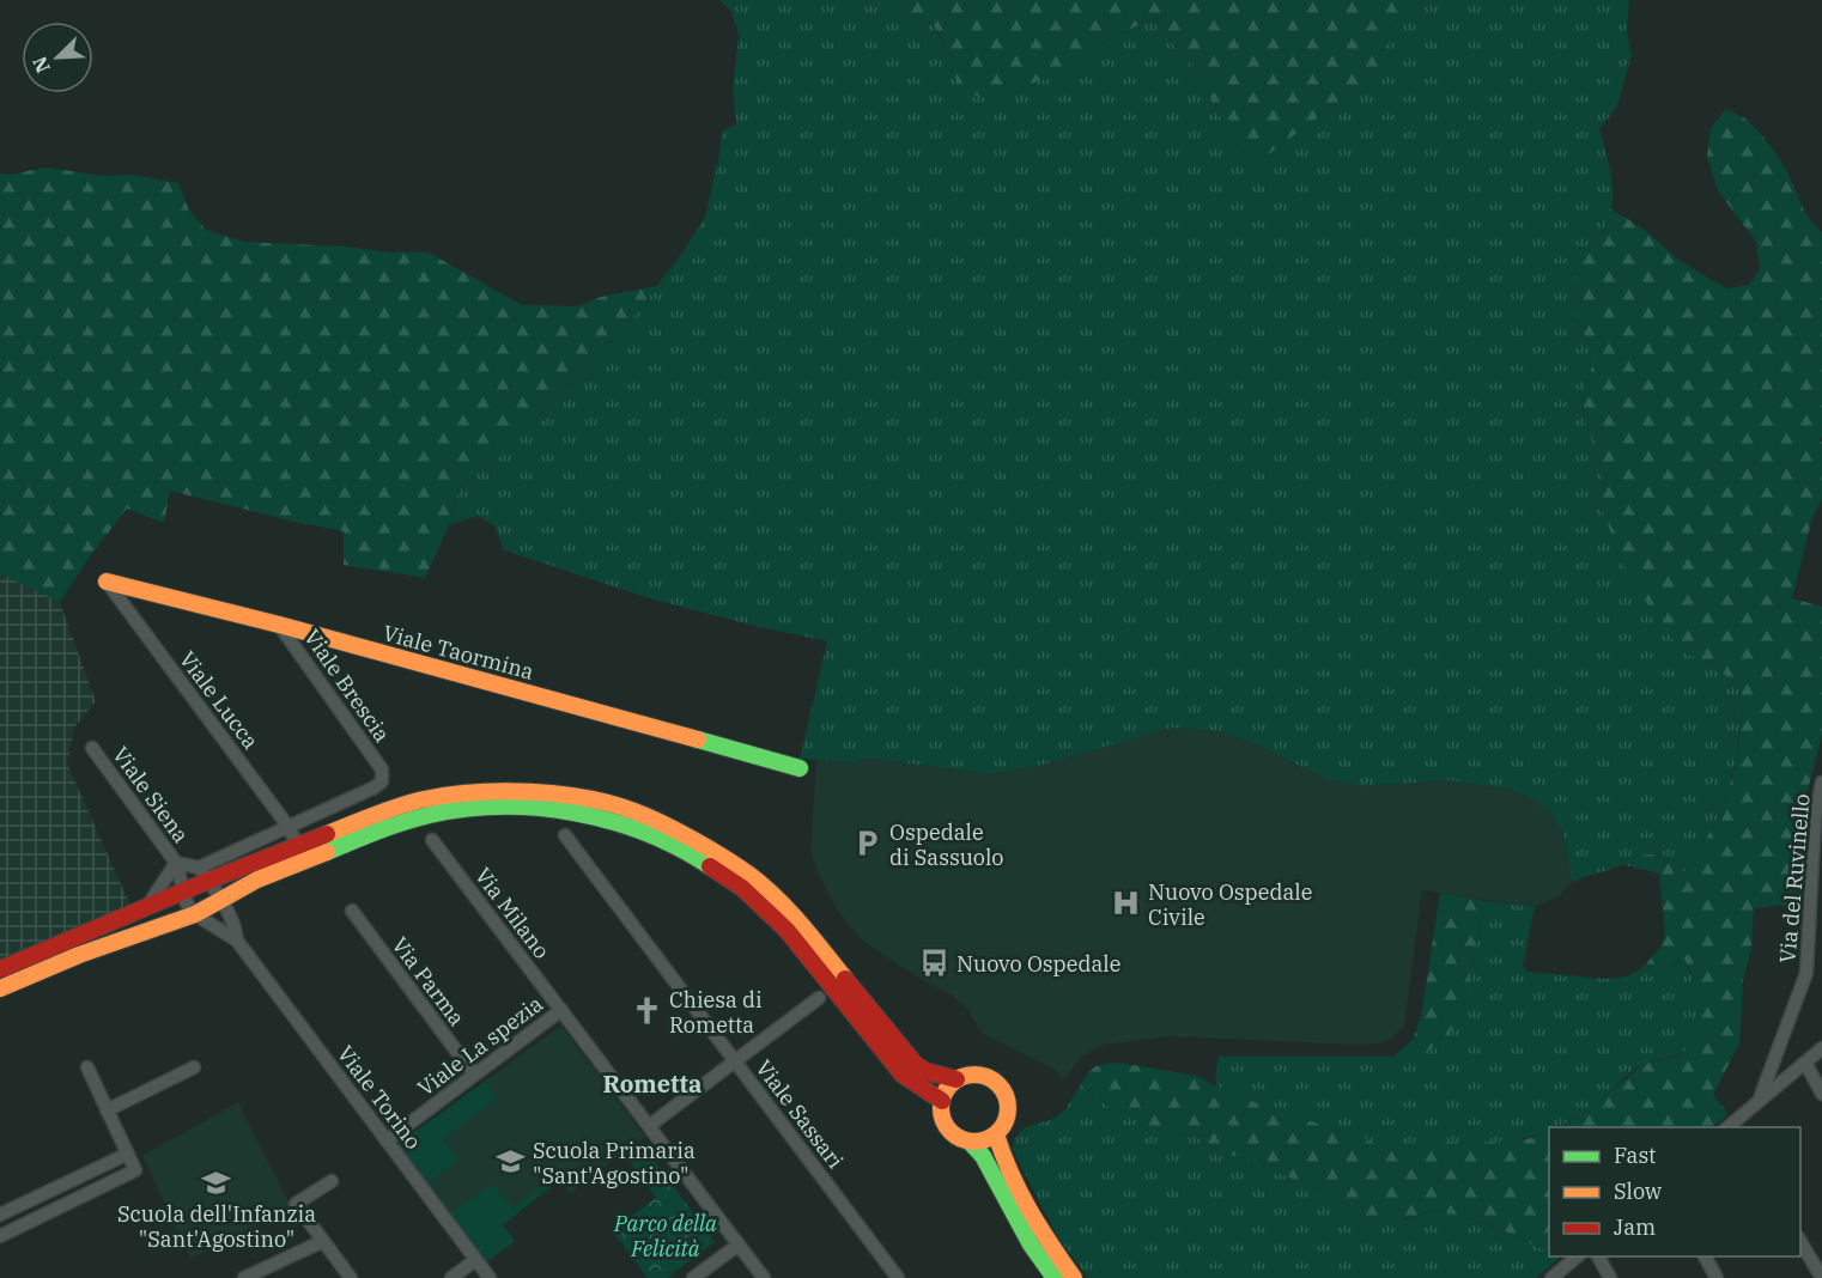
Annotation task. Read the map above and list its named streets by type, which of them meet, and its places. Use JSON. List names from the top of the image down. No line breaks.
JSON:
{"streets":{"main road":["Viale Taormina"],"street":["Viale Brescia","Viale Lucca","Viale Siena","Via del Ruvinello","Via Milano","Via Parma","Viale La spezia","Viale Torino","Viale Sassari"]},"crossings":[["Viale Taormina","Viale Brescia"],["Viale Taormina","Viale Lucca"],["Viale Brescia","Viale Lucca"],["Viale Siena","Viale Torino"],["Via Milano","Viale La spezia"],["Via Parma","Viale La spezia"],["Viale La spezia","Viale Torino"]],"districts":["Rometta"],"parks":["Parco della Felicità"],"places":{"parking":["Ospedale di Sassuolo"],"hospital":["Nuovo Ospedale Civile"],"bus stop":["Nuovo Ospedale"],"church":["Chiesa di Rometta"],"school or university":["Scuola Primaria \"Sant'Agostino\"","Scuola dell'Infanzia \"Sant'Agostino\""]},"legend":["Fast","Slow","Jam"],"north":"bottom left"}
